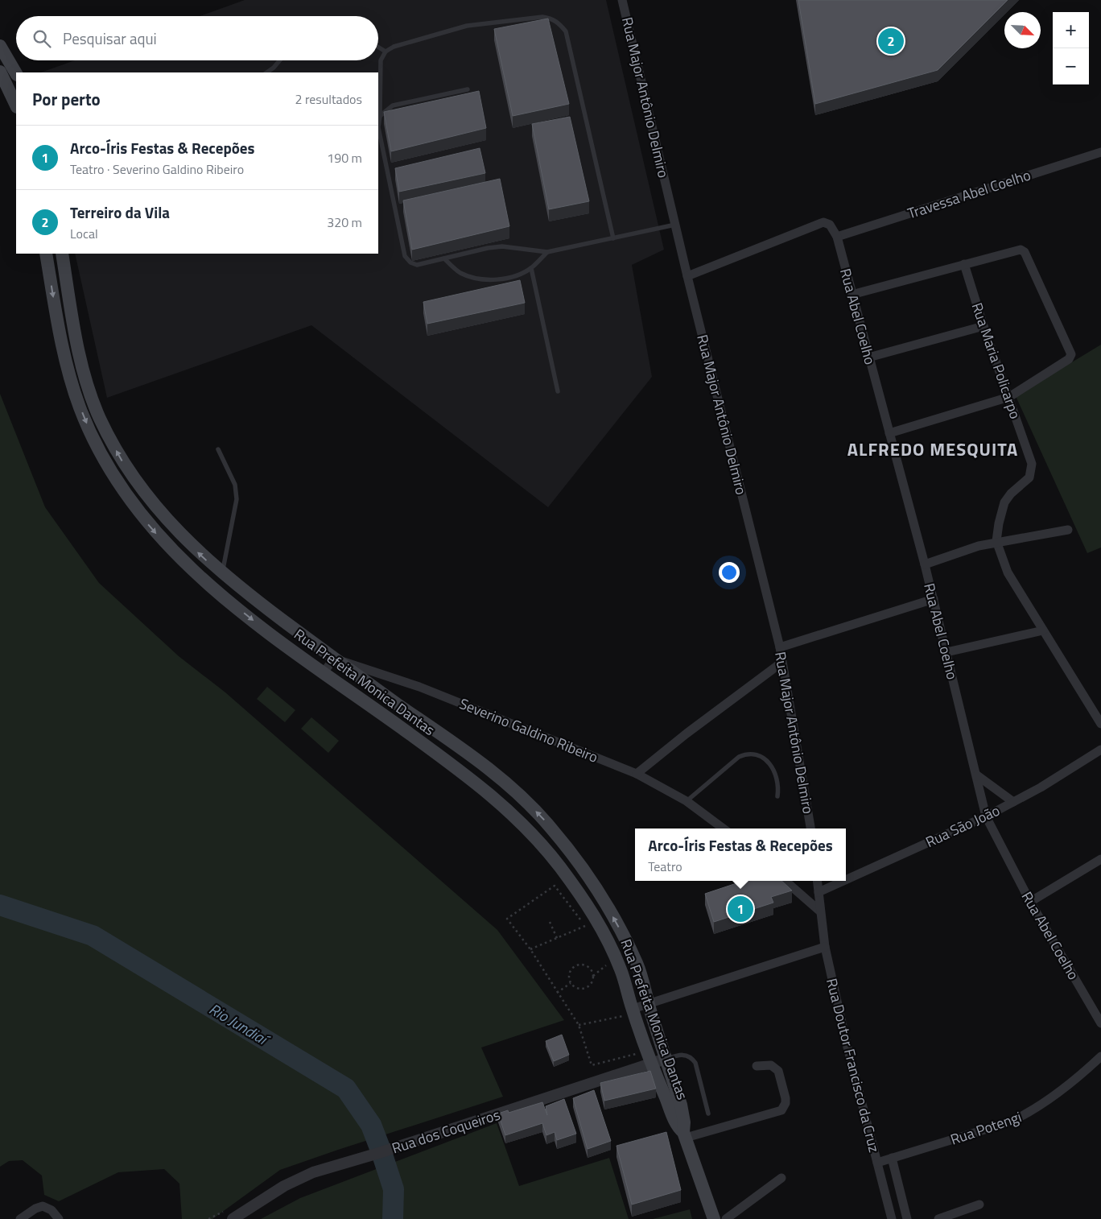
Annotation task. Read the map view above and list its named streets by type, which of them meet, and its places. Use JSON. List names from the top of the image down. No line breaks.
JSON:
{"streets":{"main road":["Rua Prefeita Monica Dantas"],"street":["Rua Major Antônio Delmiro","Travessa Abel Coelho","Rua Abel Coelho","Rua Maria Policarpo","Severino Galdino Ribeiro","Rua São João","Rua Doutor Francisco da Cruz","Rua Potengi","Rua dos Coqueiros"]},"crossings":[["Rua Major Antônio Delmiro","Rua Abel Coelho"],["Travessa Abel Coelho","Rua Abel Coelho"],["Rua Abel Coelho","Rua São João"],["Rua Prefeita Monica Dantas","Severino Galdino Ribeiro"],["Rua Prefeita Monica Dantas","Rua dos Coqueiros"],["Rua Doutor Francisco da Cruz","Rua Potengi"]],"districts":["ALFREDO MESQUITA"],"water":["Rio Jundiaí"],"north":"bottom right","page":{"map_buttons":["+","−"],"search":"Pesquisar aqui","pins":["2","1"],"heading":["Por perto","2 resultados"],"list":[{"mark":"1","name":"Arco-Íris Festas & Recepões","note":"Teatro · Severino Galdino Ribeiro","value":"190 m"},{"mark":"2","name":"Terreiro da Vila","note":"Local","value":"320 m"}],"popup":["Arco-Íris Festas & Recepões","Teatro"]}}
